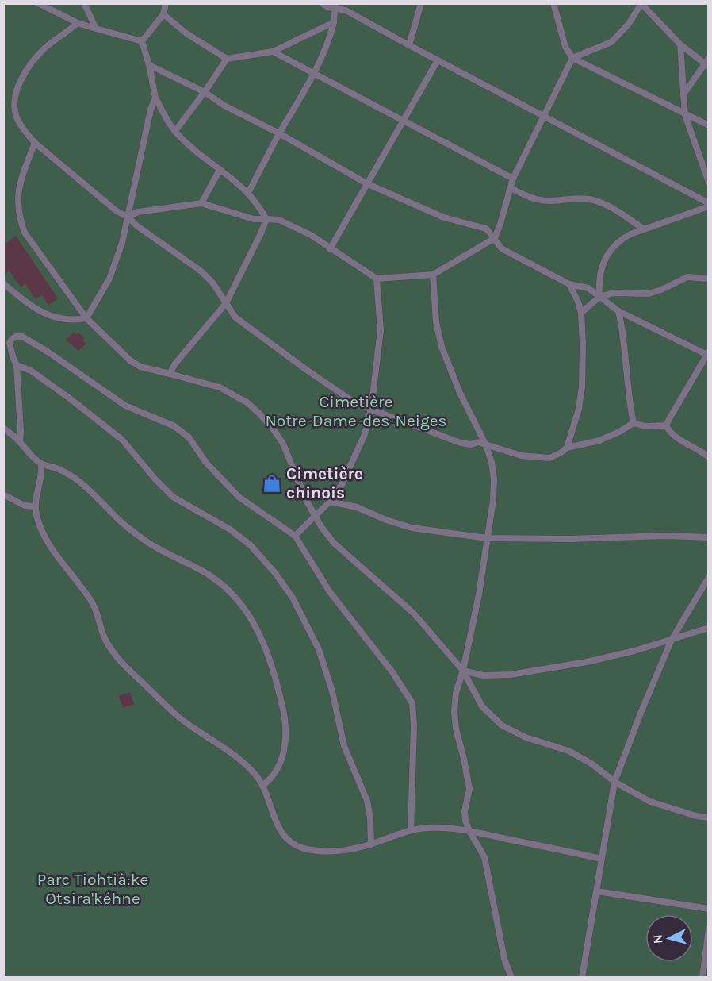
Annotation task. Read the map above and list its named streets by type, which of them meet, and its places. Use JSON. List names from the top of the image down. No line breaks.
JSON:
{"parks":["Cimetière Notre-Dame-des-Neiges","Parc Tiohtià:ke Otsira'kéhne"],"places":{"shop":["Cimetière chinois"]},"north":"left"}
